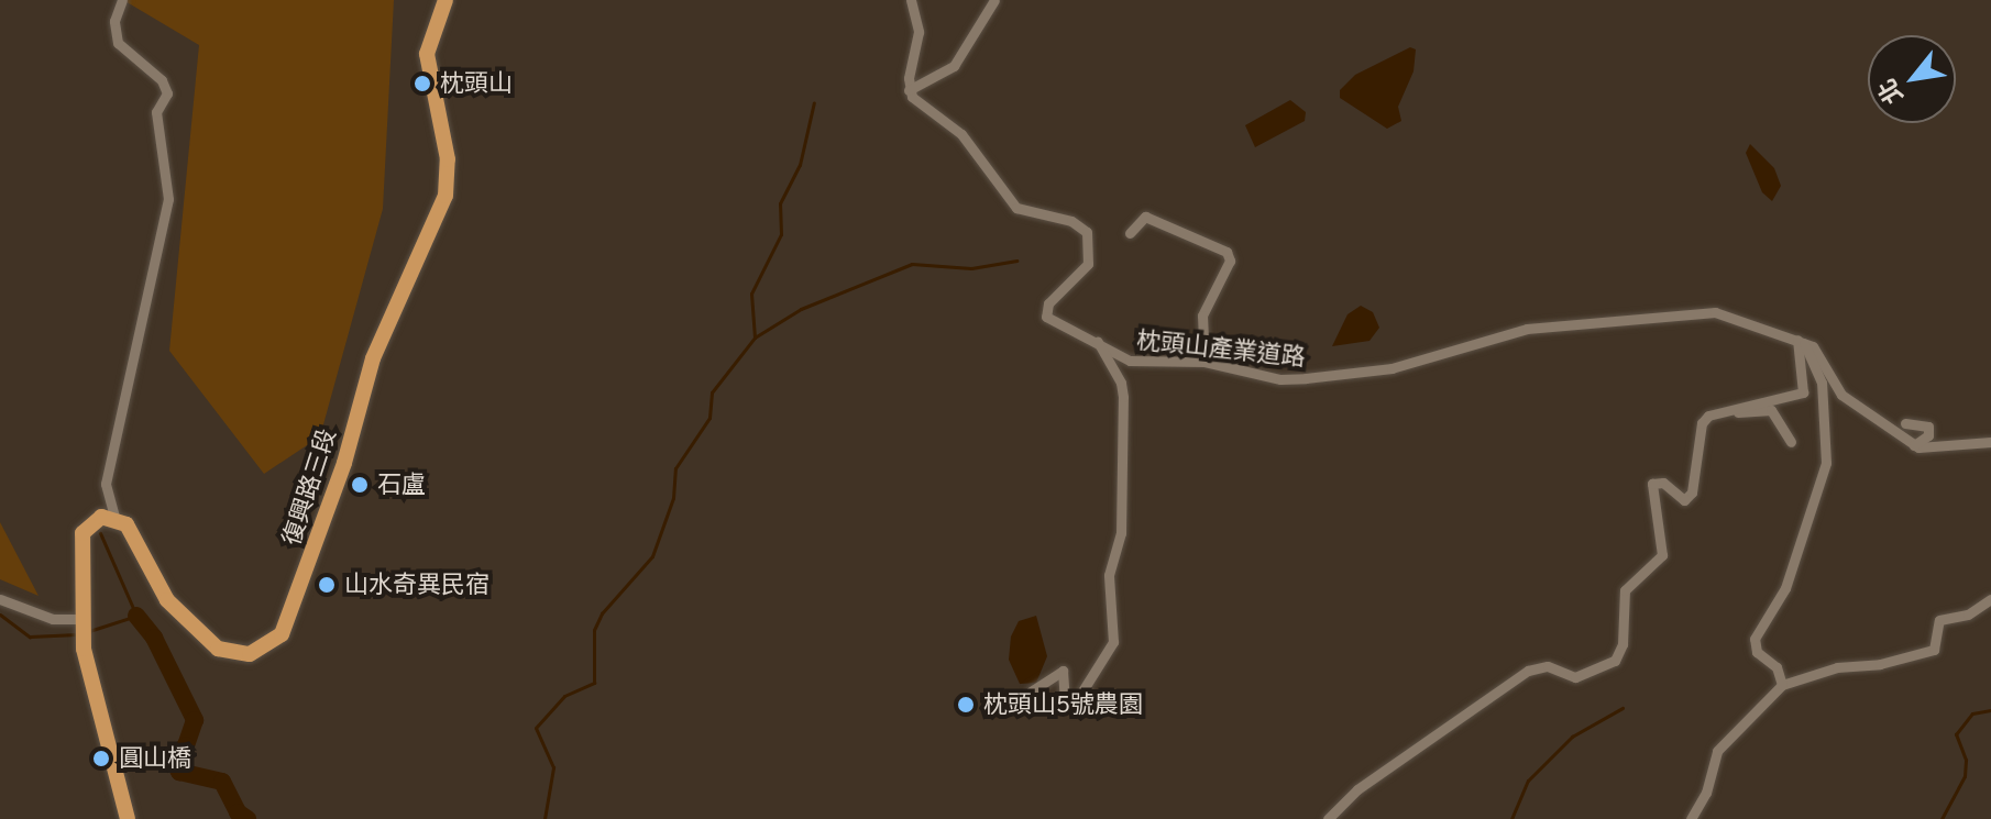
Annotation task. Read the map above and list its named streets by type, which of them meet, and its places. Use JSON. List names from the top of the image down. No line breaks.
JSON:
{"streets":{"main road":["復興路三段"],"street":["枕頭山產業道路"]},"places":["枕頭山","石盧","山水奇異民宿","枕頭山5號農園","圓山橋"],"north":"bottom left"}
